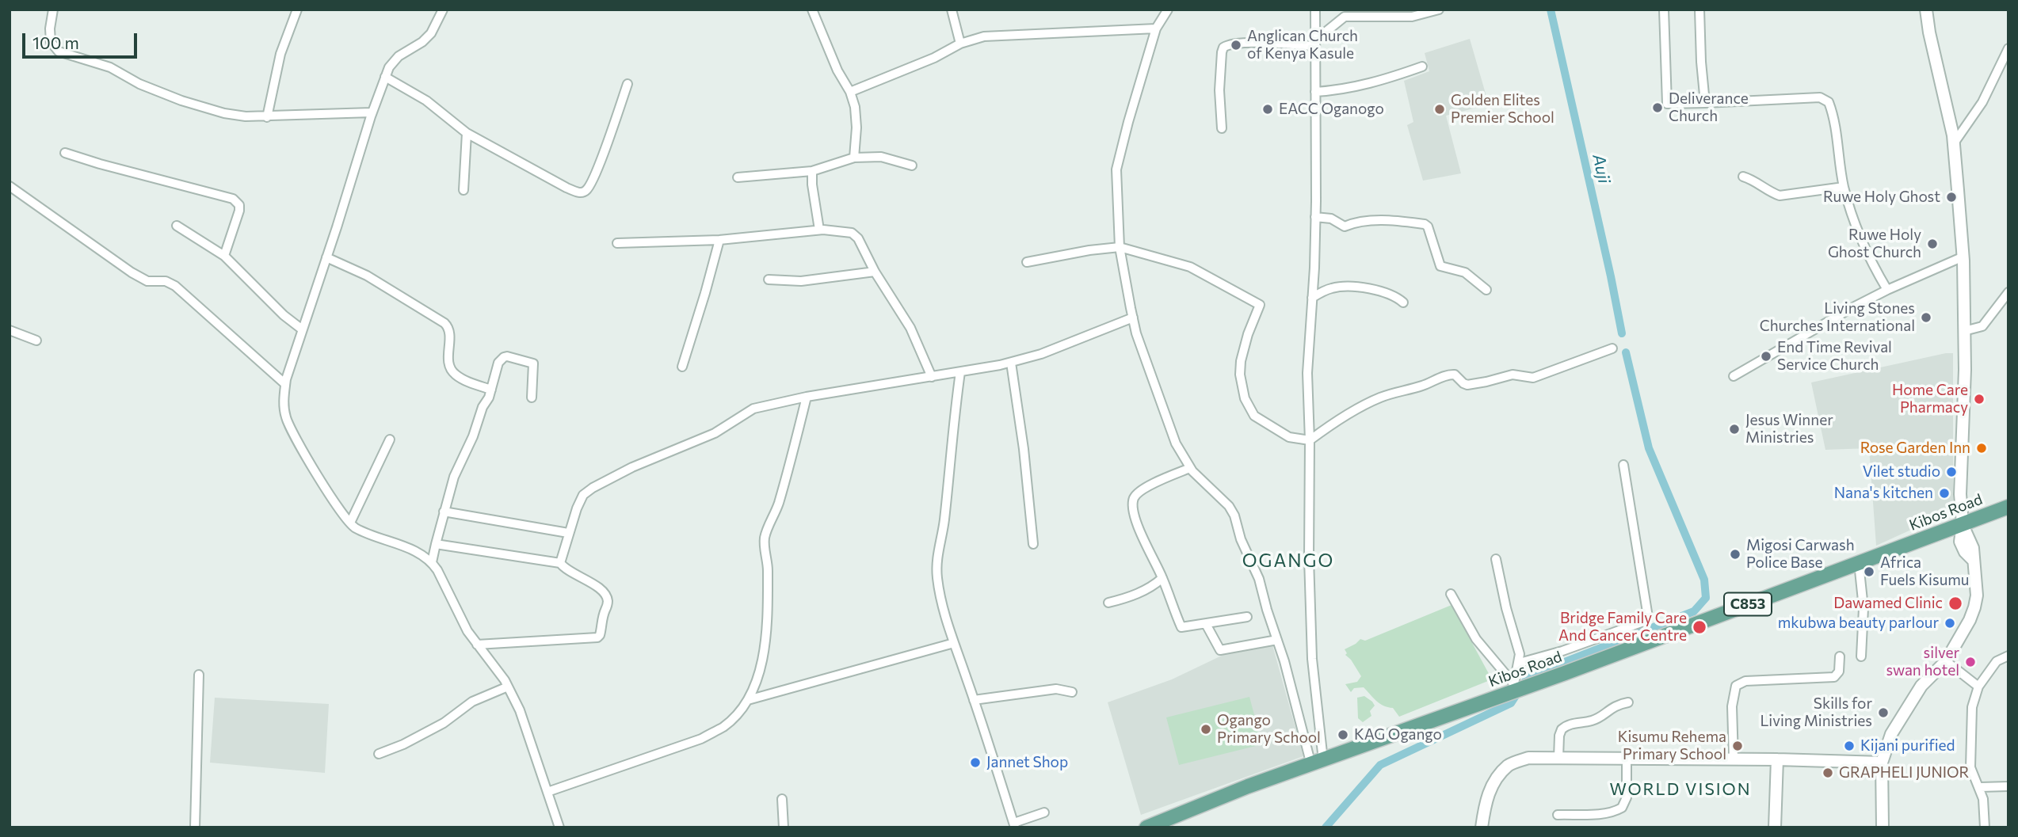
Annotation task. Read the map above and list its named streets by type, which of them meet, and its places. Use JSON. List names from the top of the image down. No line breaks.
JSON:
{"streets":{"main road":["Kibos Road","C853"]},"districts":["OGANGO","WORLD VISION"],"water":["Auji"],"places":["Anglican Church of Kenya Kasule","Deliverance Church","EACC Oganogo","Golden Elites Premier School","Ruwe Holy Ghost","Ruwe Holy Ghost Church","Living Stones Churches International","End Time Revival Service Church","Home Care Pharmacy","Jesus Winner Ministries","Rose Garden Inn","Vilet studio","Nana's kitchen","Migosi Carwash Police Base","Africa Fuels Kisumu","Dawamed Clinic","mkubwa beauty parlour","Bridge Family Care And Cancer Centre","silver swan hotel","Skills for Living Ministries","Ogango Primary School","KAG Ogango","Kisumu Rehema Primary School","Kijani purified","Jannet Shop","GRAPHELI JUNIOR"],"scale_bar":"100 m"}
